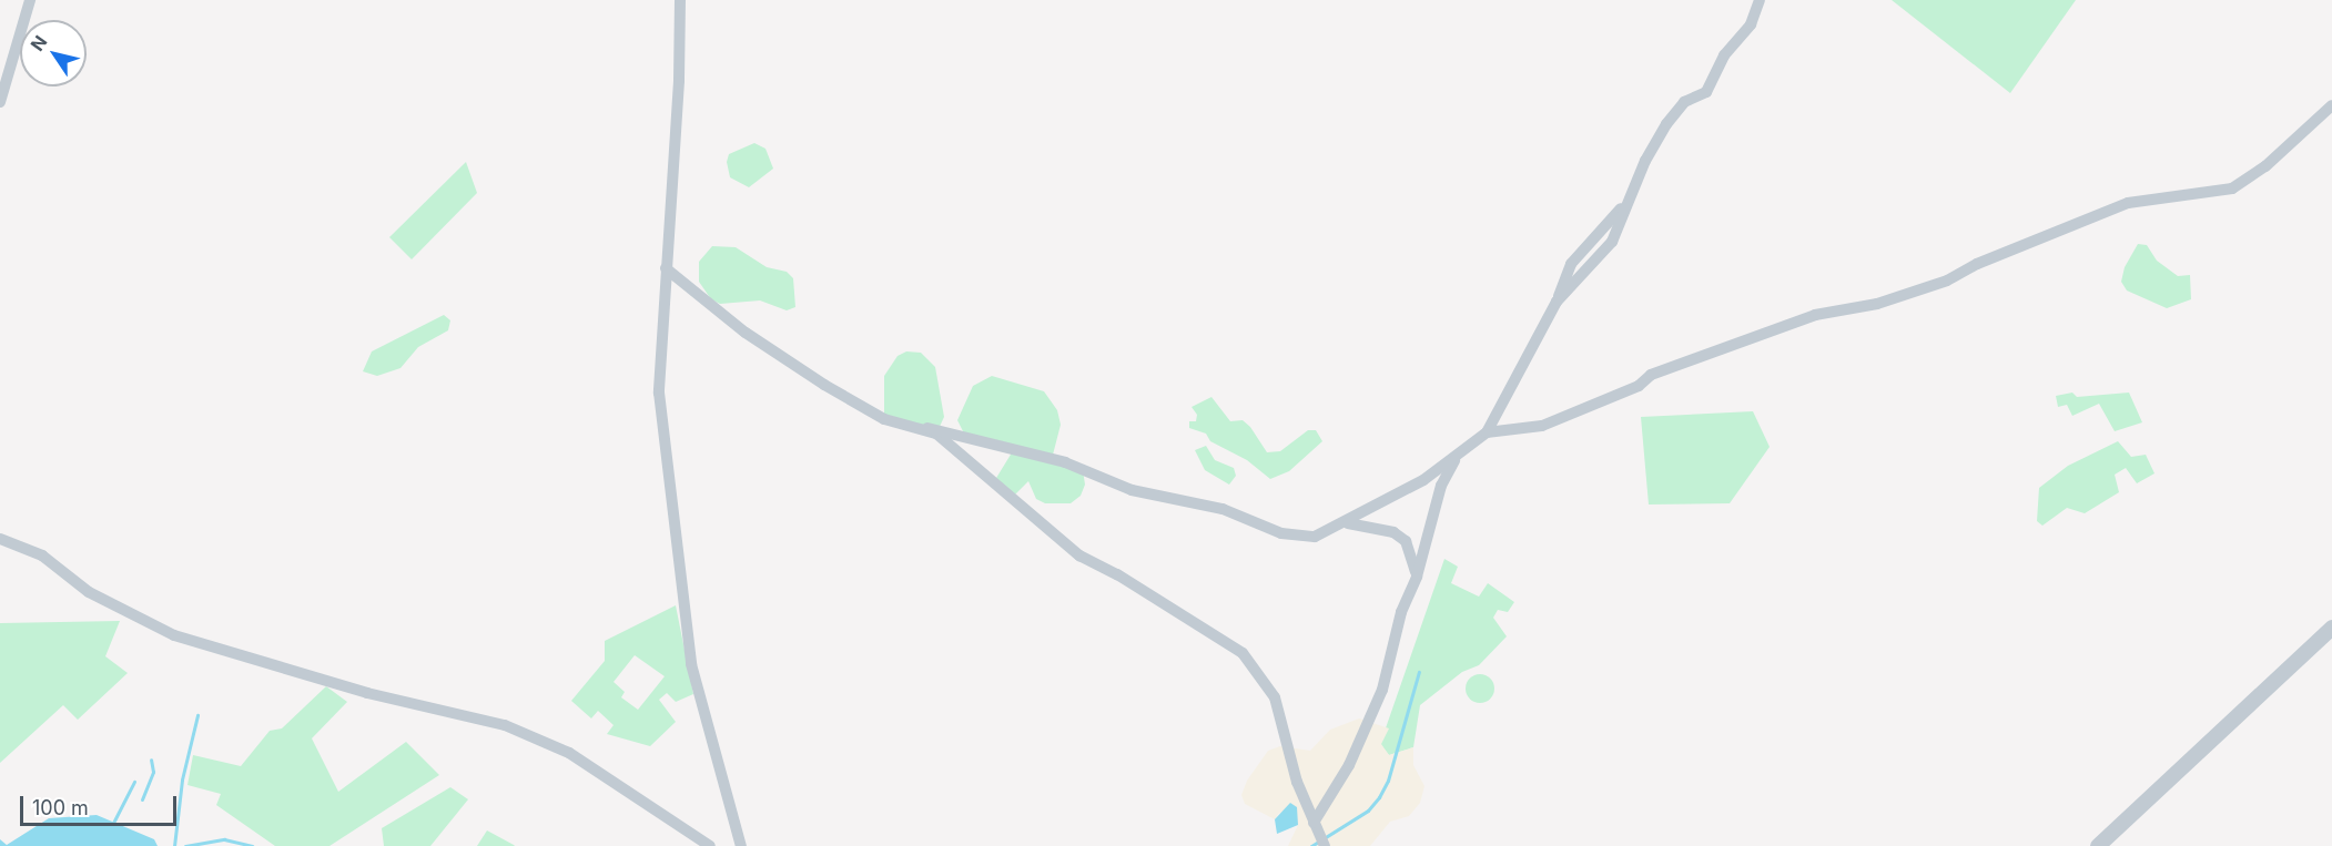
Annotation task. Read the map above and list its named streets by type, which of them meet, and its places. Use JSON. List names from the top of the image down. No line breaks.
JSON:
{"scale_bar":"100 m","north":"top left"}
